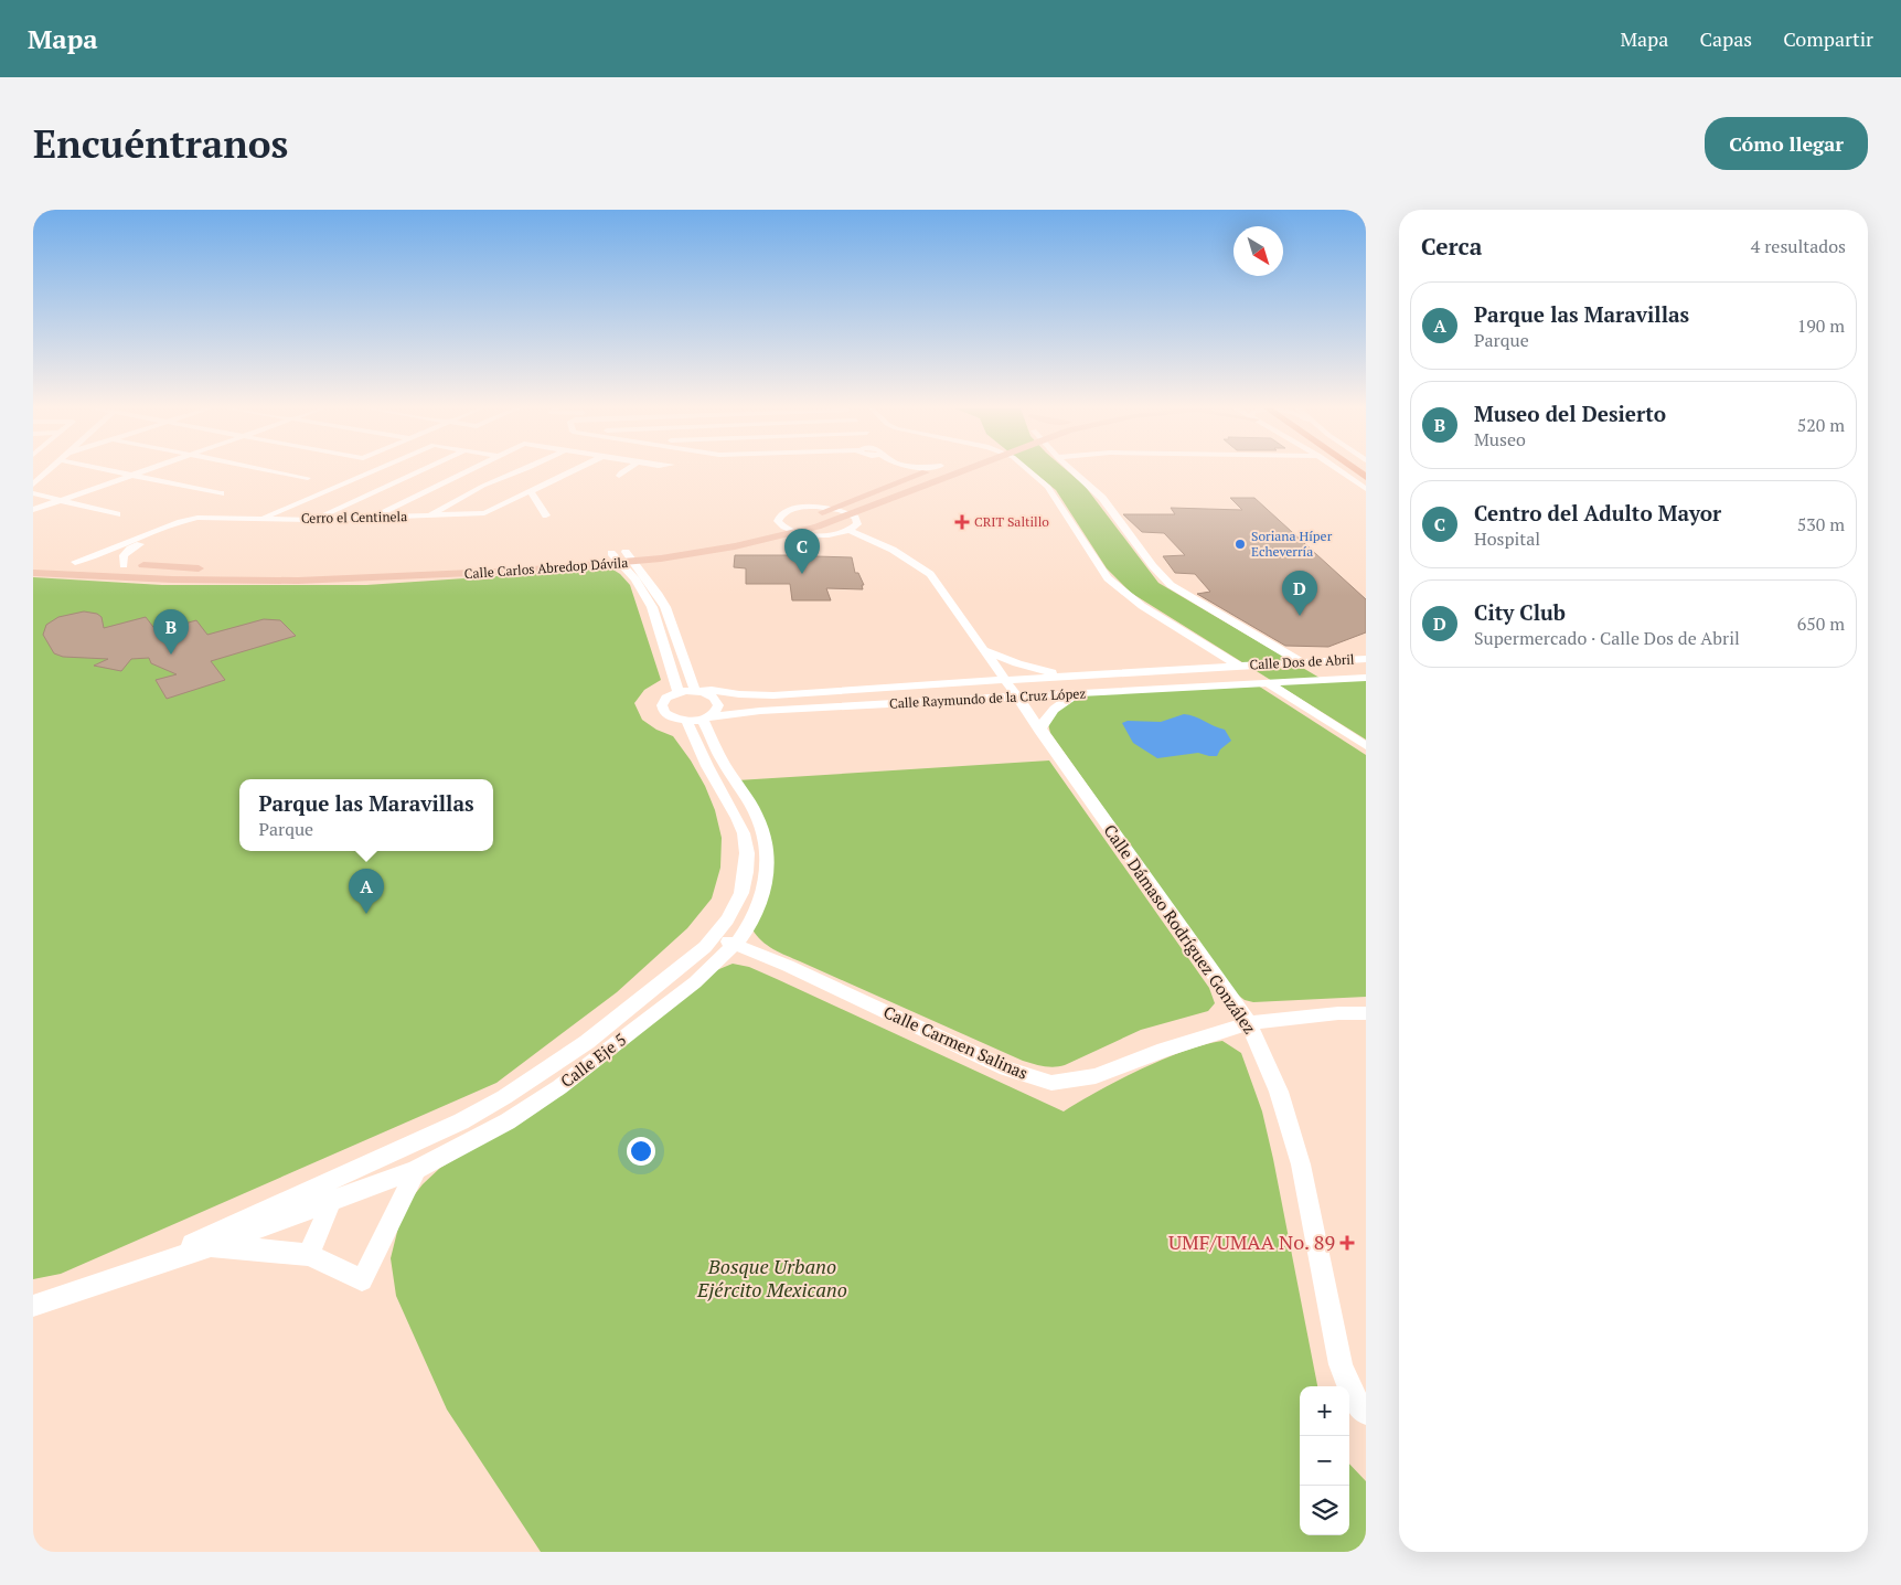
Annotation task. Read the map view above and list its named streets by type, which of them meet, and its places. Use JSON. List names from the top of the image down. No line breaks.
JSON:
{"streets":{"main road":["Calle Carlos Abredop Dávila"],"street":["Cerro el Centinela","Calle Dos de Abril","Calle Raymundo de la Cruz López","Calle Dámaso Rodríguez González","Calle Carmen Salinas","Calle Eje 5"]},"crossings":[["Calle Dos de Abril","Calle Raymundo de la Cruz López"],["Calle Raymundo de la Cruz López","Calle Dámaso Rodríguez González"],["Calle Raymundo de la Cruz López","Calle Eje 5"],["Calle Dámaso Rodríguez González","Calle Carmen Salinas"],["Calle Carmen Salinas","Calle Eje 5"]],"parks":["Bosque Urbano Ejército Mexicano"],"places":{"health":["CRIT Saltillo","UMF/UMAA No. 89"],"other":["Soriana Híper Echeverría"]},"north":"bottom right","page":{"header":"Mapa","nav":["Mapa","Capas","Compartir"],"buttons":"Cómo llegar","title":"Encuéntranos","heading":["Cerca","4 resultados"],"list":[{"mark":"A","name":"Parque las Maravillas","note":"Parque","value":"190 m"},{"mark":"B","name":"Museo del Desierto","note":"Museo","value":"520 m"},{"mark":"C","name":"Centro del Adulto Mayor","note":"Hospital","value":"530 m"},{"mark":"D","name":"City Club","note":"Supermercado · Calle Dos de Abril","value":"650 m"}],"pins":["C","D","B","A"],"popup":["Parque las Maravillas","Parque"],"map_buttons":["+","−"]}}
